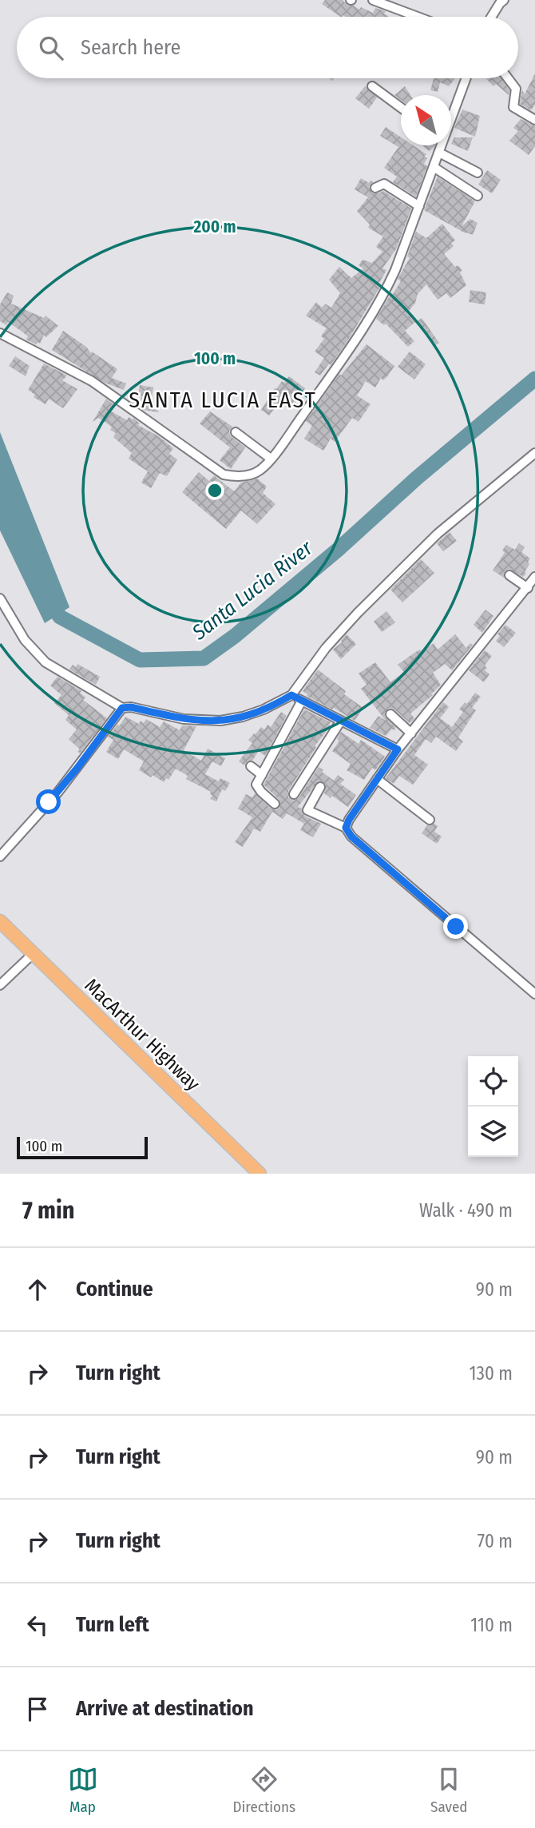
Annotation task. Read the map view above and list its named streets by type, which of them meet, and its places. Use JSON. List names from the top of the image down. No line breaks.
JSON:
{"streets":{"highway":["MacArthur Highway"]},"districts":["SANTA LUCIA EAST"],"water":["Santa Lucia River"],"scale_bar":"100 m","north":"top left","page":{"search":"Search here","scale":"100 m","heading":["7 min","Walk · 490 m"],"list":[["Continue","90 m"],["Turn right","130 m"],["Turn right","90 m"],["Turn right","70 m"],["Turn left","110 m"],"Arrive at destination"],"nav":["Map","Directions","Saved"]},"rings":["200 m","100 m"]}
